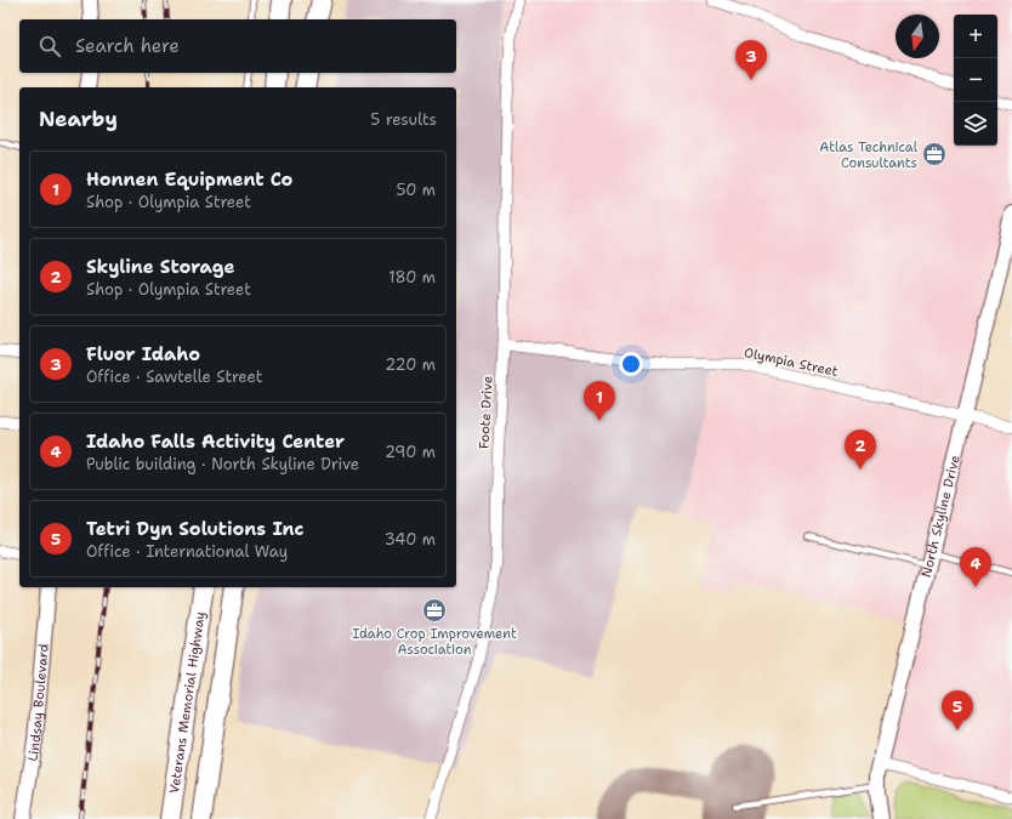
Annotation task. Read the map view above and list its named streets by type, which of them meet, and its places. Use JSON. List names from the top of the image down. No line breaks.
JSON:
{"streets":{"highway":["Veterans Memorial Highway"],"main road":["North Skyline Drive","Lindsay Boulevard"],"street":["Olympia Street","Foote Drive"]},"crossings":[["Olympia Street","Foote Drive"],["Olympia Street","North Skyline Drive"]],"places":{"office":["Atlas Technical Consultants","Idaho Crop Improvement Association"]},"north":"bottom","page":{"map_buttons":["+","−"],"search":"Search here","pins":["3","1","2","4","5"],"heading":["Nearby","5 results"],"list":[{"mark":"1","name":"Honnen Equipment Co","note":"Shop · Olympia Street","value":"50 m"},{"mark":"2","name":"Skyline Storage","note":"Shop · Olympia Street","value":"180 m"},{"mark":"3","name":"Fluor Idaho","note":"Office · Sawtelle Street","value":"220 m"},{"mark":"4","name":"Idaho Falls Activity Center","note":"Public building · North Skyline Drive","value":"290 m"},{"mark":"5","name":"Tetri Dyn Solutions Inc","note":"Office · International Way","value":"340 m"}]}}
